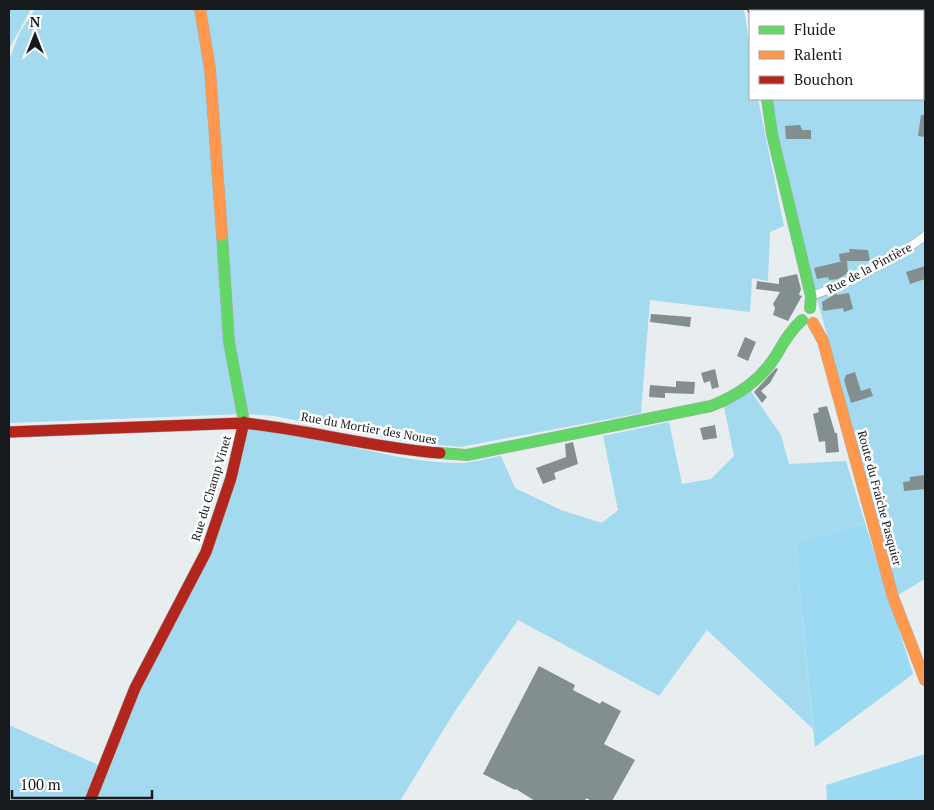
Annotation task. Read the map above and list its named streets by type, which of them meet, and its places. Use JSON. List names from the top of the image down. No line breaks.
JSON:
{"streets":{"street":["Rue de la Pintière","Rue du Mortier des Noues","Rue du Champ Vinet","Route du Fraîche Pasquier"]},"crossings":[["Rue de la Pintière","Rue du Mortier des Noues"],["Rue du Mortier des Noues","Rue du Champ Vinet"],["Rue du Mortier des Noues","Route du Fraîche Pasquier"]],"legend":["Fluide","Ralenti","Bouchon"],"scale_bar":"100 m","north":"top"}
